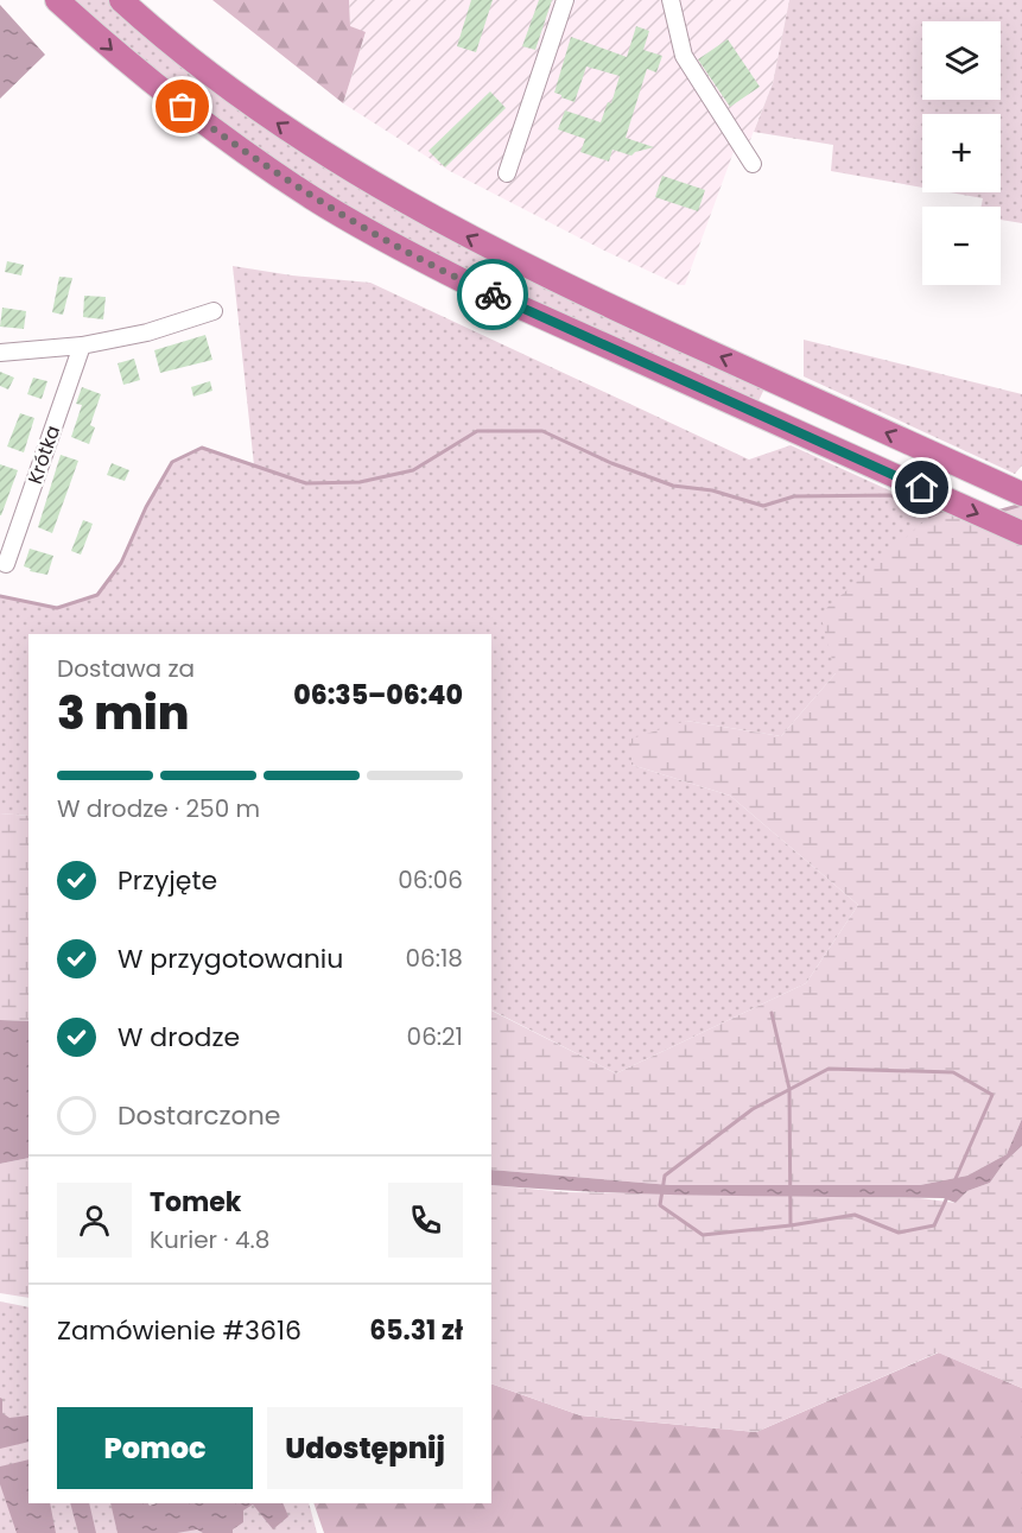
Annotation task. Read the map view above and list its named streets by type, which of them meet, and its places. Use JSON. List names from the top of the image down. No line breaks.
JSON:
{"streets":{"street":["Krótka"]},"page":{"map_buttons":["+","−"],"heading":["3 min","Dostawa za","06:35–06:40"],"panel":["Tomek","Kurier · 4.8","Zamówienie #3616","65.31 zł"],"bar":"W drodze · 250 m","list":[["Przyjęte","06:06"],["W przygotowaniu","06:18"],["W drodze","06:21"],"Dostarczone"],"buttons":["Pomoc","Udostępnij"]}}
